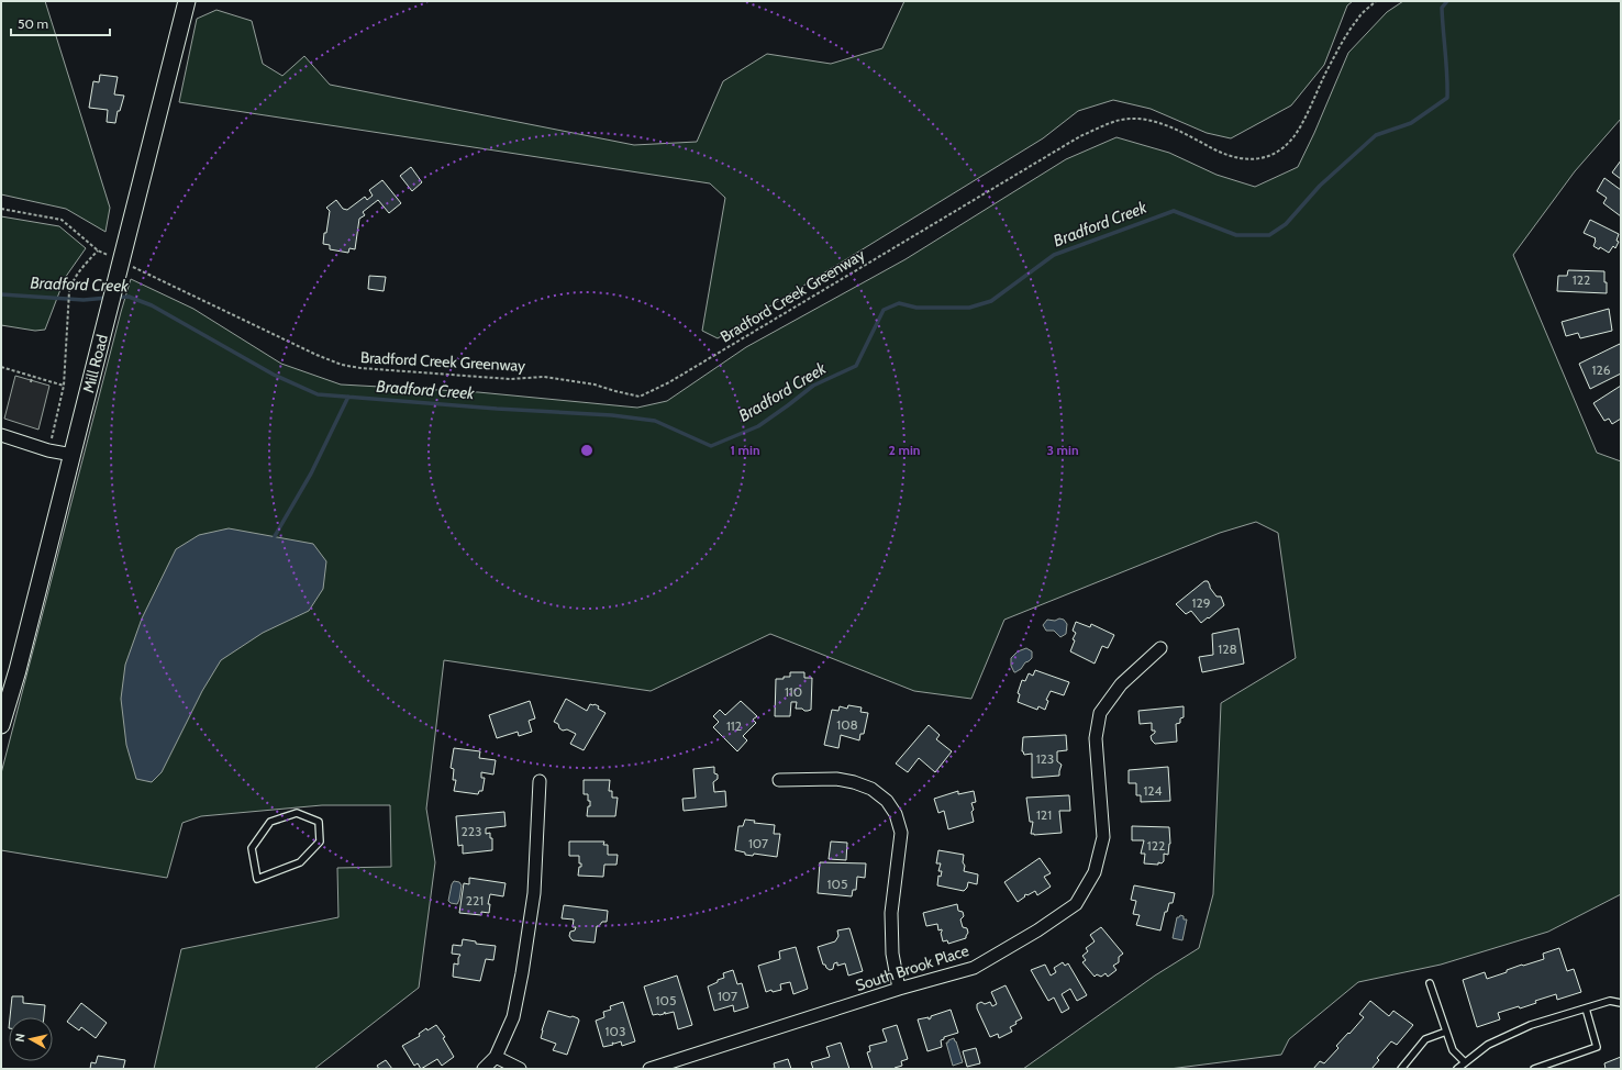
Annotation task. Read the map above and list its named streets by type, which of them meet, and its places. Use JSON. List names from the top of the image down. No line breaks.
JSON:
{"streets":{"street":["Mill Road","South Brook Place"],"path":["Bradford Creek Greenway"]},"crossings":[["Bradford Creek Greenway","Mill Road"]],"water":["Bradford Creek"],"house_numbers":["122","126","129","128","110","108","112","123","124","121","223","107","122","105","221","107","105","103"],"scale_bar":"50 m","north":"left","rings":["1 min","2 min","3 min"]}
